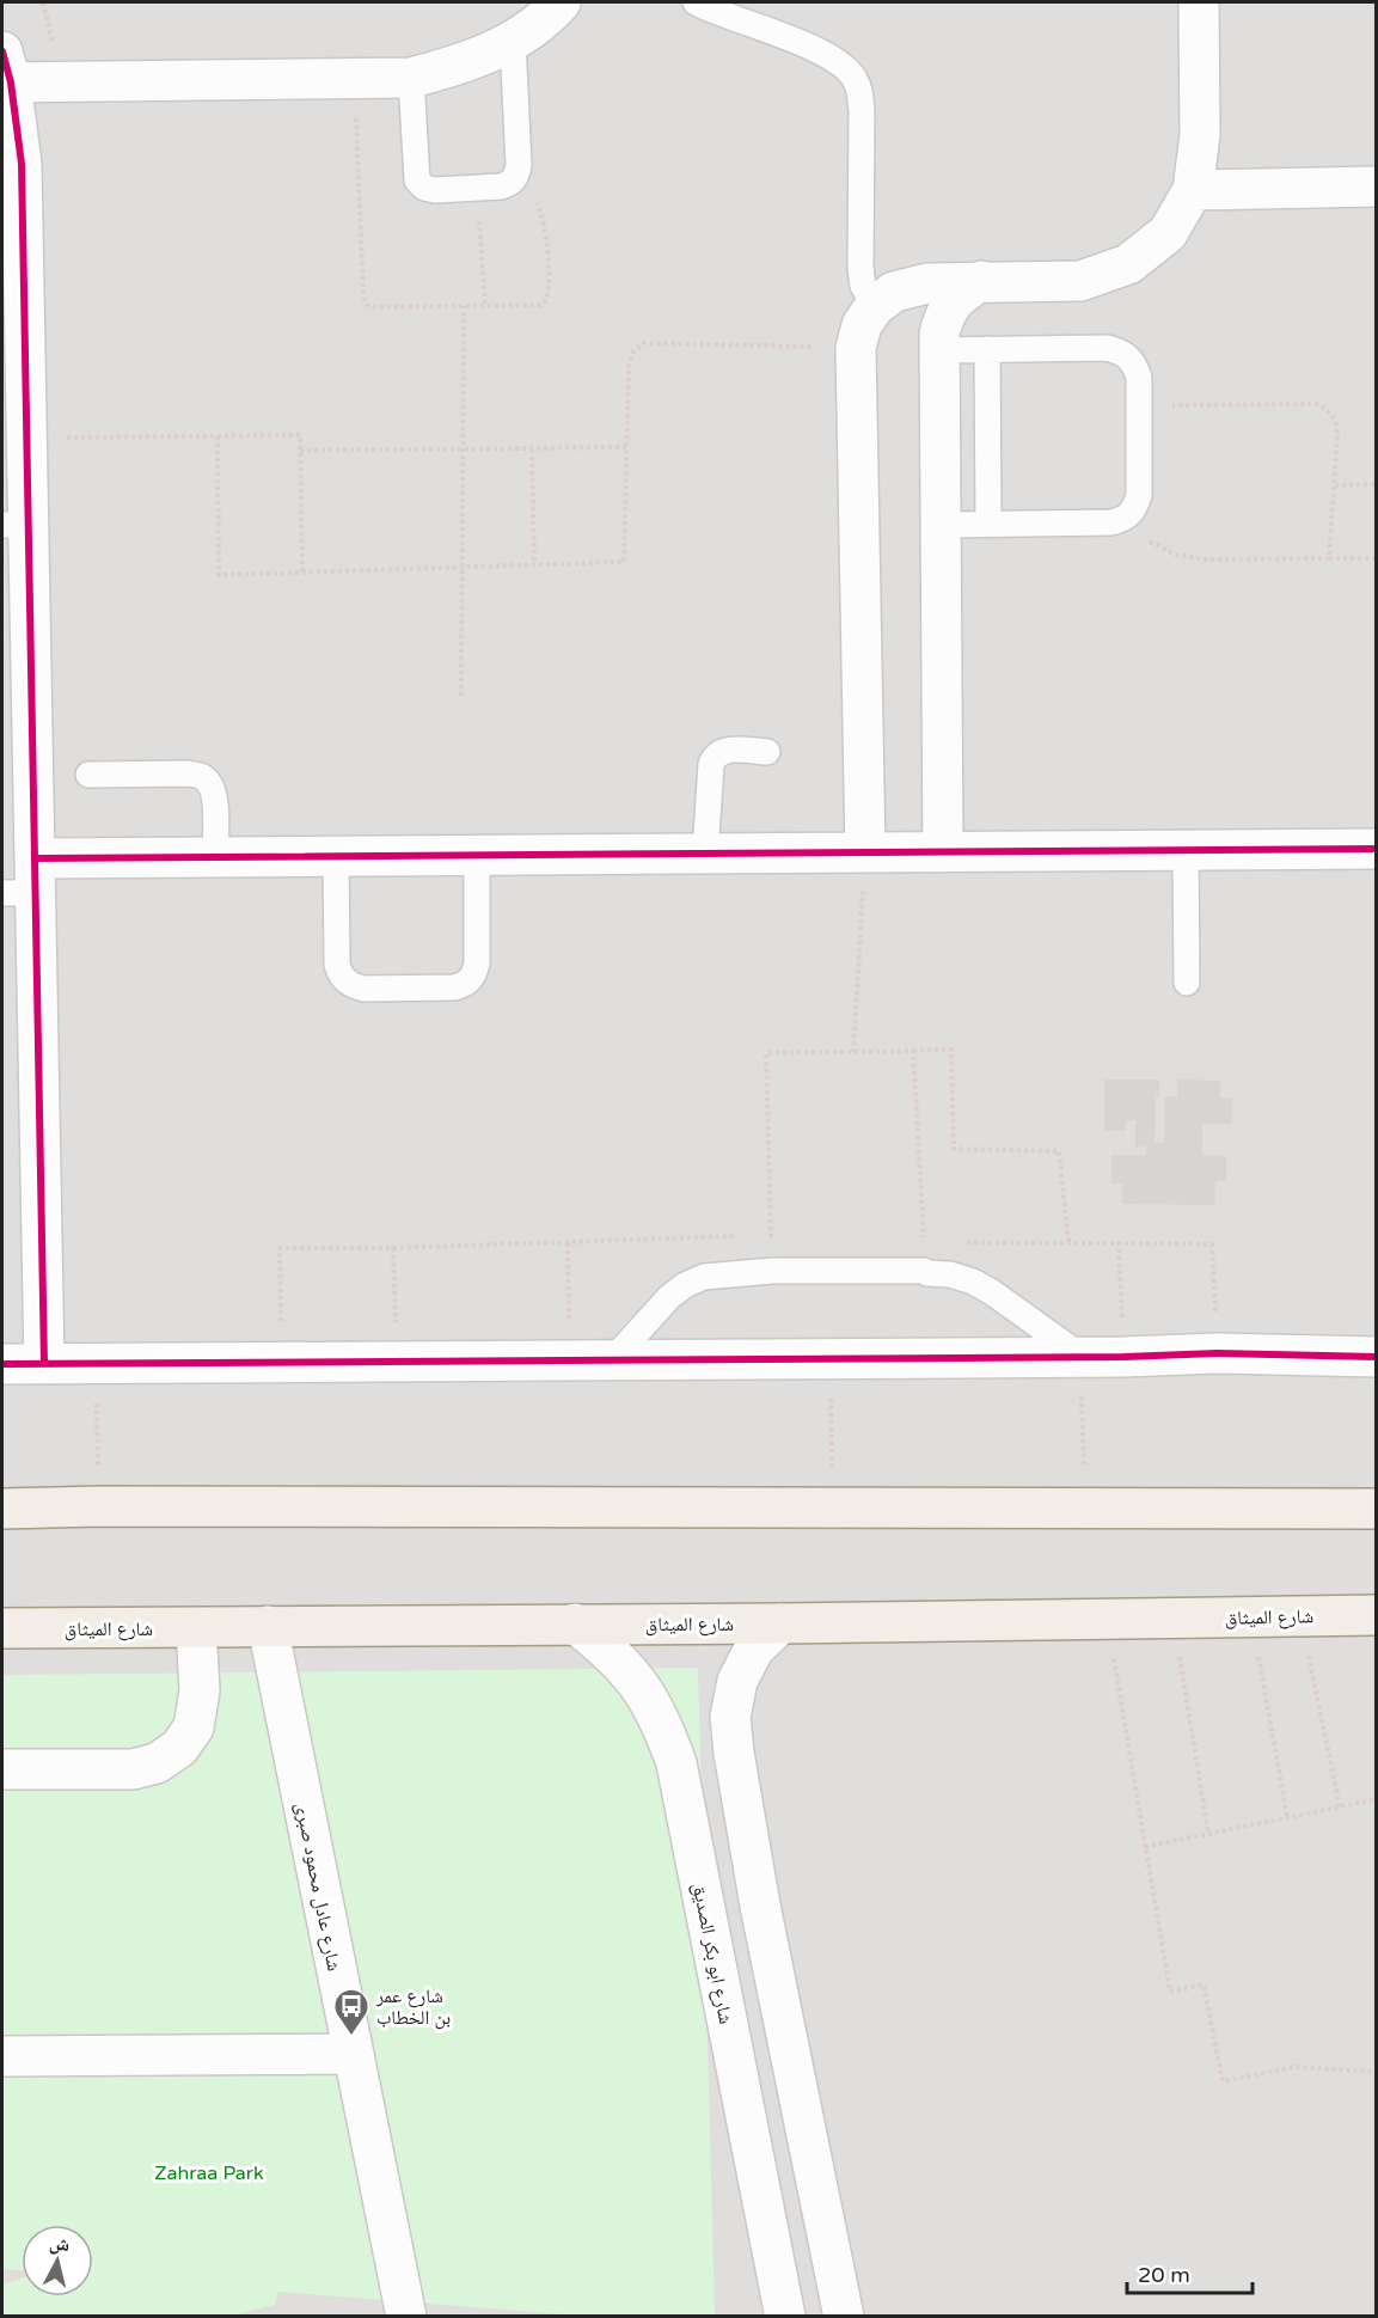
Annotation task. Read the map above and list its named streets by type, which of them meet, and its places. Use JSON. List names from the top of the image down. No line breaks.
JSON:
{"streets":{"main road":["شارع الميثاق"],"street":["شارع عادل محمود صبرى","شارع ابو بكر الصديق"]},"crossings":[["شارع الميثاق","شارع عادل محمود صبرى"],["شارع الميثاق","شارع ابو بكر الصديق"]],"parks":["Zahraa Park"],"places":{"bus stop":["شارع عمر بن الخطاب"]},"scale_bar":"20 m","north":"top"}
